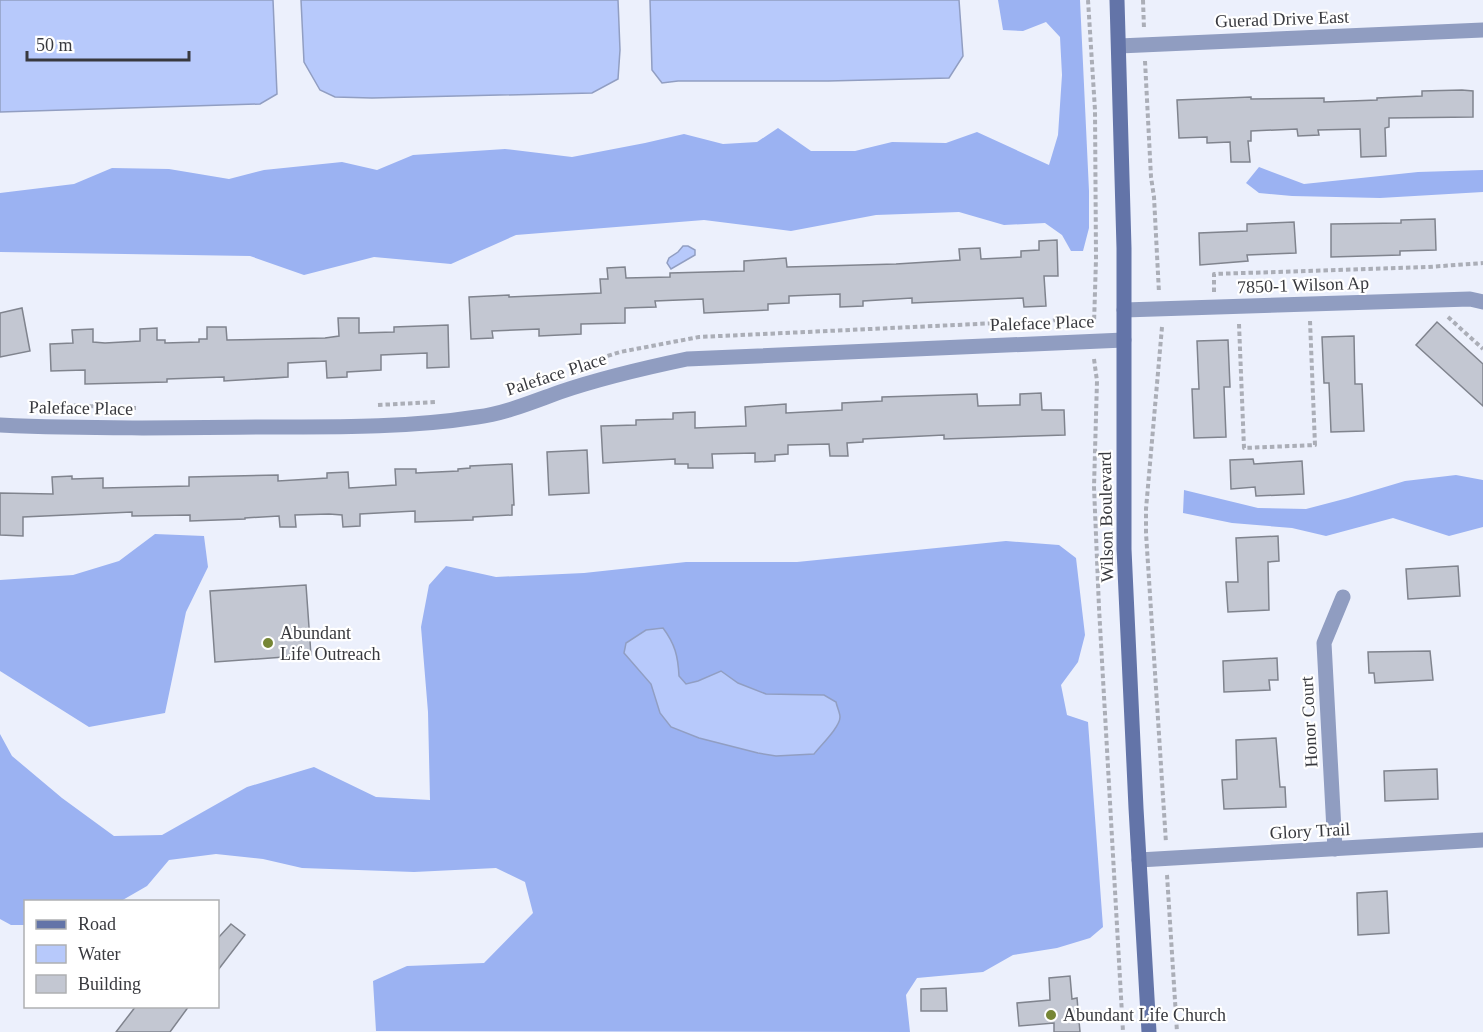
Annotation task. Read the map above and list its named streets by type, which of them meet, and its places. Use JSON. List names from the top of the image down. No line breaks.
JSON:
{"streets":{"main road":["Wilson Boulevard"],"street":["Guerad Drive East","7850-1 Wilson Ap","Paleface Place","Honor Court","Glory Trail"]},"crossings":[["Guerad Drive East","Wilson Boulevard"],["7850-1 Wilson Ap","Wilson Boulevard"],["Paleface Place","Wilson Boulevard"],["Wilson Boulevard","Glory Trail"],["Honor Court","Glory Trail"]],"places":["Abundant Life Outreach","Abundant Life Church"],"legend":["Road","Water","Building"],"scale_bar":"50 m"}
